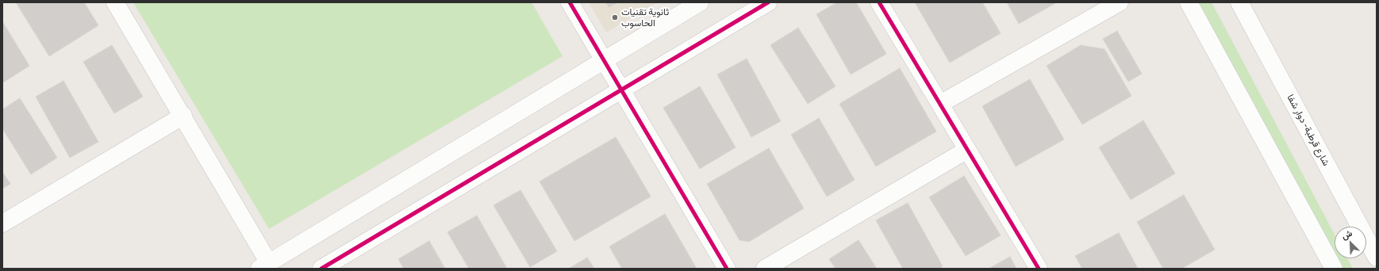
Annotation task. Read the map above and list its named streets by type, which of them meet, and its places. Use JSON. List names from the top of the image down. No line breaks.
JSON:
{"streets":{"street":["شارع قرطبة- دوار شفا"]},"places":["ثانوية تقنيات الحاسوب"],"north":"top left"}
